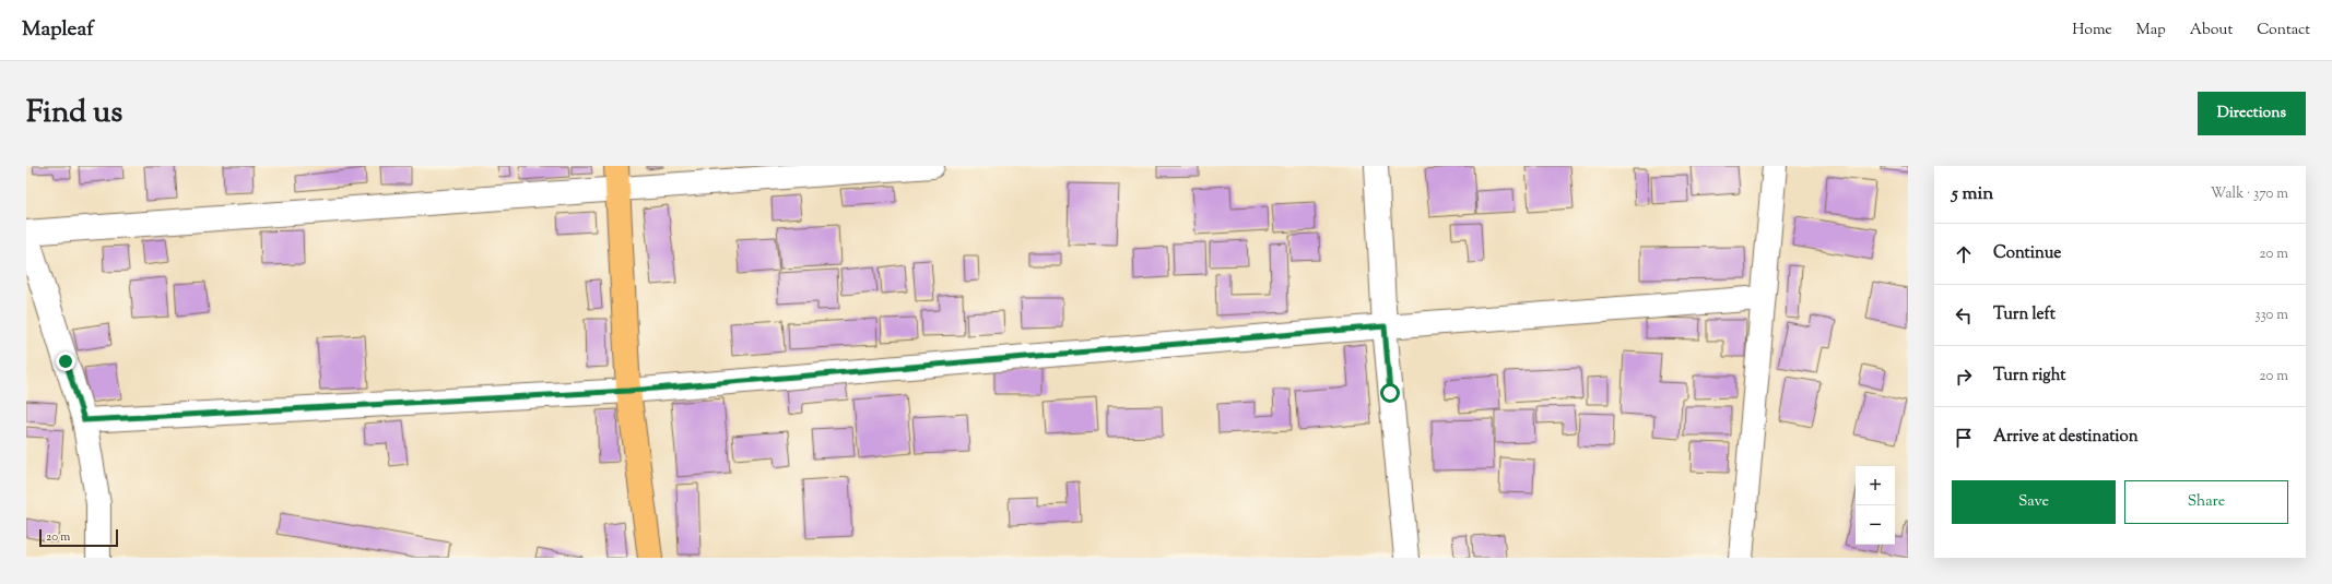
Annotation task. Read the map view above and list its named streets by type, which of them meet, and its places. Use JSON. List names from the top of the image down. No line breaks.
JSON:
{"scale_bar":"20 m","page":{"header":"Mapleaf","nav":["Home","Map","About","Contact"],"title":"Find us","buttons":["Directions",["Save","Share"]],"heading":["5 min","Walk · 370 m"],"list":[["Continue","20 m"],["Turn left","330 m"],["Turn right","20 m"],"Arrive at destination"],"map_buttons":["+","−"],"scale":"20 m"}}
